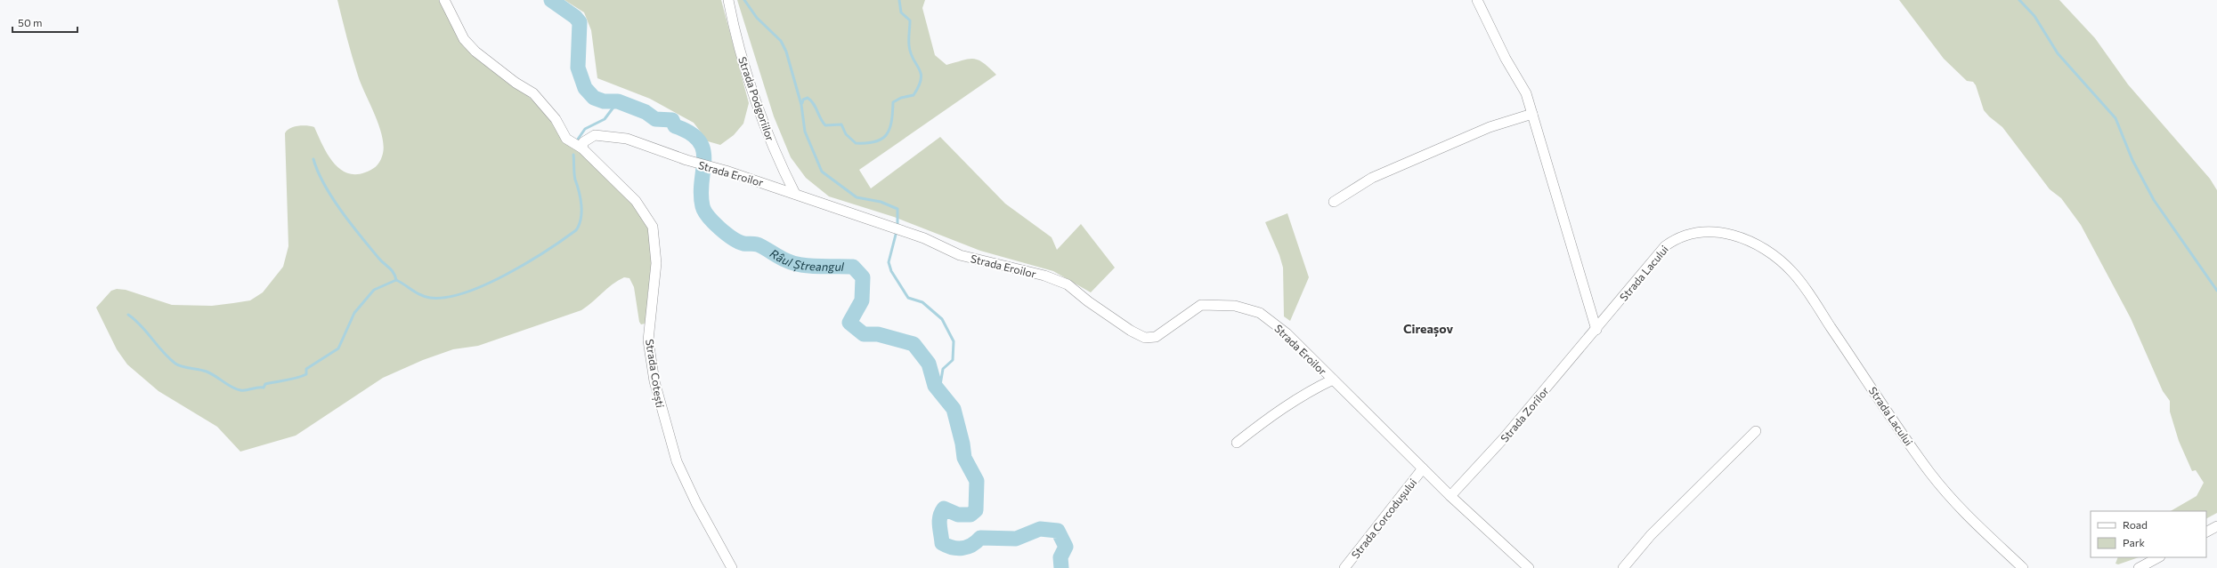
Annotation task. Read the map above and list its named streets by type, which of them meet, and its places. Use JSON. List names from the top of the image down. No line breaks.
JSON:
{"streets":{"street":["Strada Podgoriilor","Strada Eroilor","Strada Lacului","Strada Cotești","Strada Zorilor","Strada Corcodușului"]},"crossings":[["Strada Podgoriilor","Strada Eroilor"],["Strada Eroilor","Strada Cotești"],["Strada Eroilor","Strada Zorilor"],["Strada Eroilor","Strada Corcodușului"],["Strada Lacului","Strada Zorilor"]],"districts":["Cireașov"],"water":["Râul Ștreangul"],"legend":["Road","Park"],"scale_bar":"50 m"}
